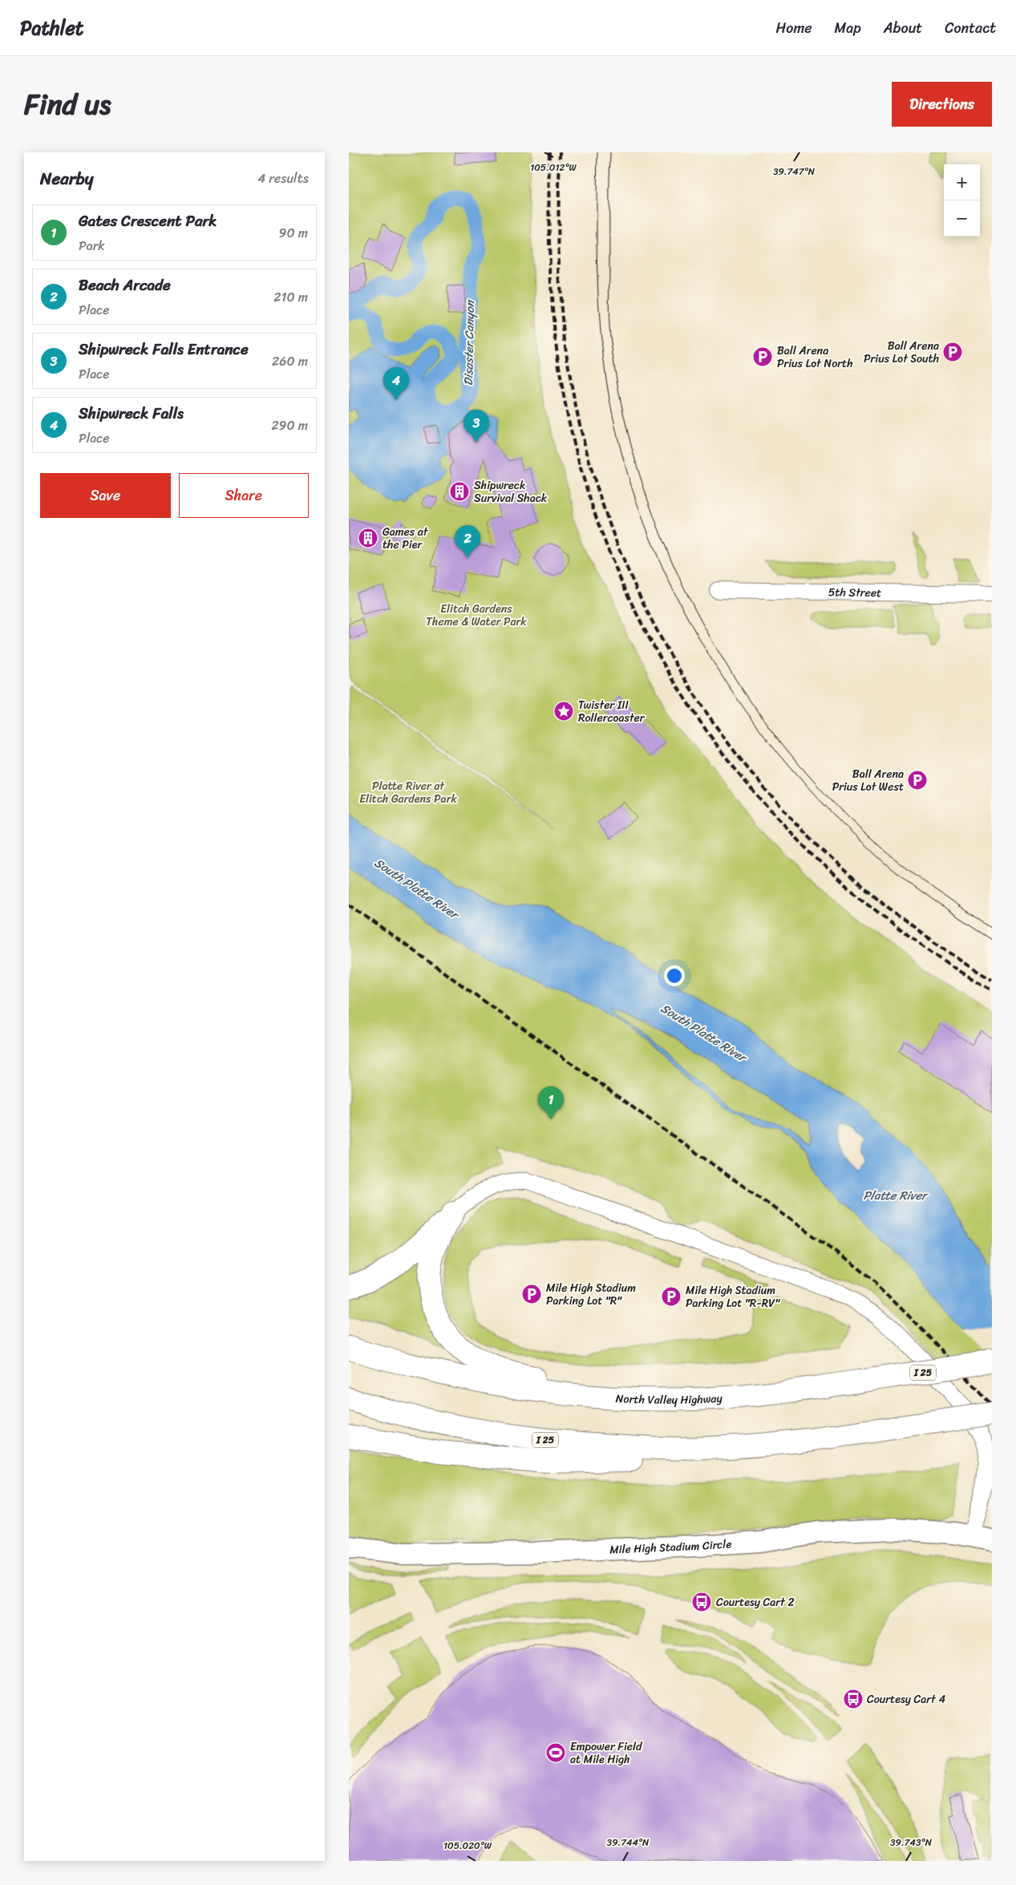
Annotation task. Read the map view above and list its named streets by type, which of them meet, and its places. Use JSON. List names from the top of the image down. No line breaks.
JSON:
{"streets":{"highway":["I 25","North Valley Highway"],"street":["5th Street","Mile High Stadium Circle"]},"water":["Disaster Canyon","South Platte River","Platte River"],"parks":["Elitch Gardens Theme & Water Park","Platte River at Elitch Gardens Park"],"places":{"parking":["Ball Arena Prius Lot South","Ball Arena Prius Lot North","Ball Arena Prius Lot West","Mile High Stadium Parking Lot \"R\"","Mile High Stadium Parking Lot \"R-RV\""],"building":["Shipwreck Survival Shack","Games at the Pier"],"place":["Twister III Rollercoaster"],"bus stop":["Courtesy Cart 2","Courtesy Cart 4"],"sports":["Empower Field at Mile High"]},"page":{"header":"Pathlet","nav":["Home","Map","About","Contact"],"title":"Find us","buttons":["Directions",["Save","Share"]],"heading":["Nearby","4 results"],"map_buttons":["+","−"],"list":[{"mark":"1","name":"Gates Crescent Park","note":"Park","value":"90 m"},{"mark":"2","name":"Beach Arcade","note":"Place","value":"210 m"},{"mark":"3","name":"Shipwreck Falls Entrance","note":"Place","value":"260 m"},{"mark":"4","name":"Shipwreck Falls","note":"Place","value":"290 m"}],"pins":["4","3","2","1"]},"coordinates":["105.012°W","39.747°N","39.744°N","39.743°N","105.020°W"]}
